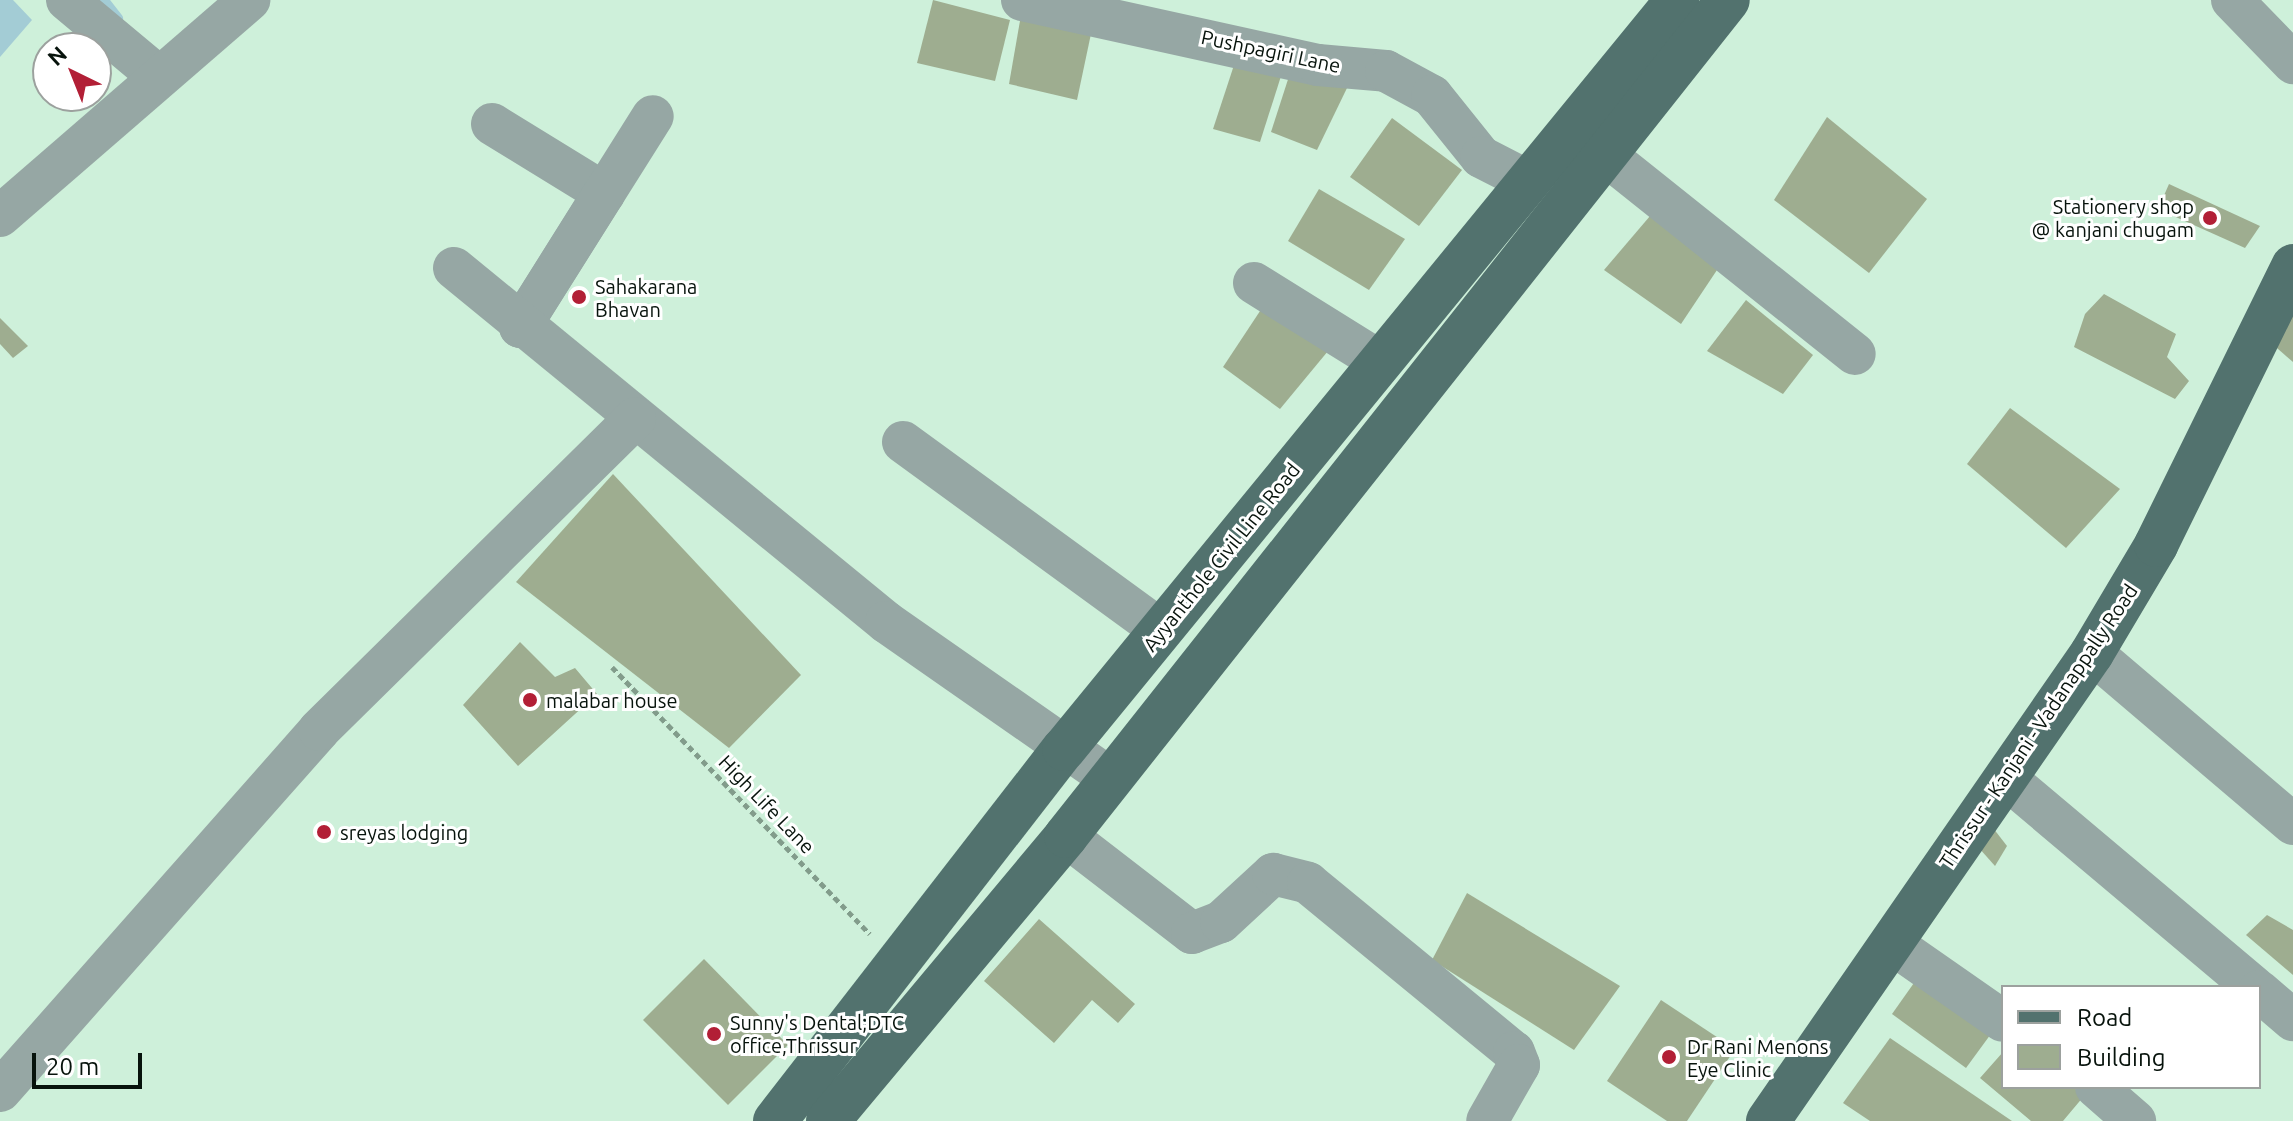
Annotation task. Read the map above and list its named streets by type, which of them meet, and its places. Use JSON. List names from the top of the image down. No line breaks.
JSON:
{"streets":{"main road":["Ayyanthole Civil Line Road","Thrissur - Kanjani - Vadanappally Road"],"street":["Pushpagiri Lane"],"path":["High Life Lane"]},"crossings":[["Pushpagiri Lane","Ayyanthole Civil Line Road"],["Ayyanthole Civil Line Road","High Life Lane"]],"places":["Stationery shop @ kanjani chugam","Sahakarana Bhavan","malabar house","sreyas lodging","Sunny's Dental;DTC office,Thrissur","Dr Rani Menons Eye Clinic"],"legend":["Road","Building"],"scale_bar":"20 m","north":"top left"}
